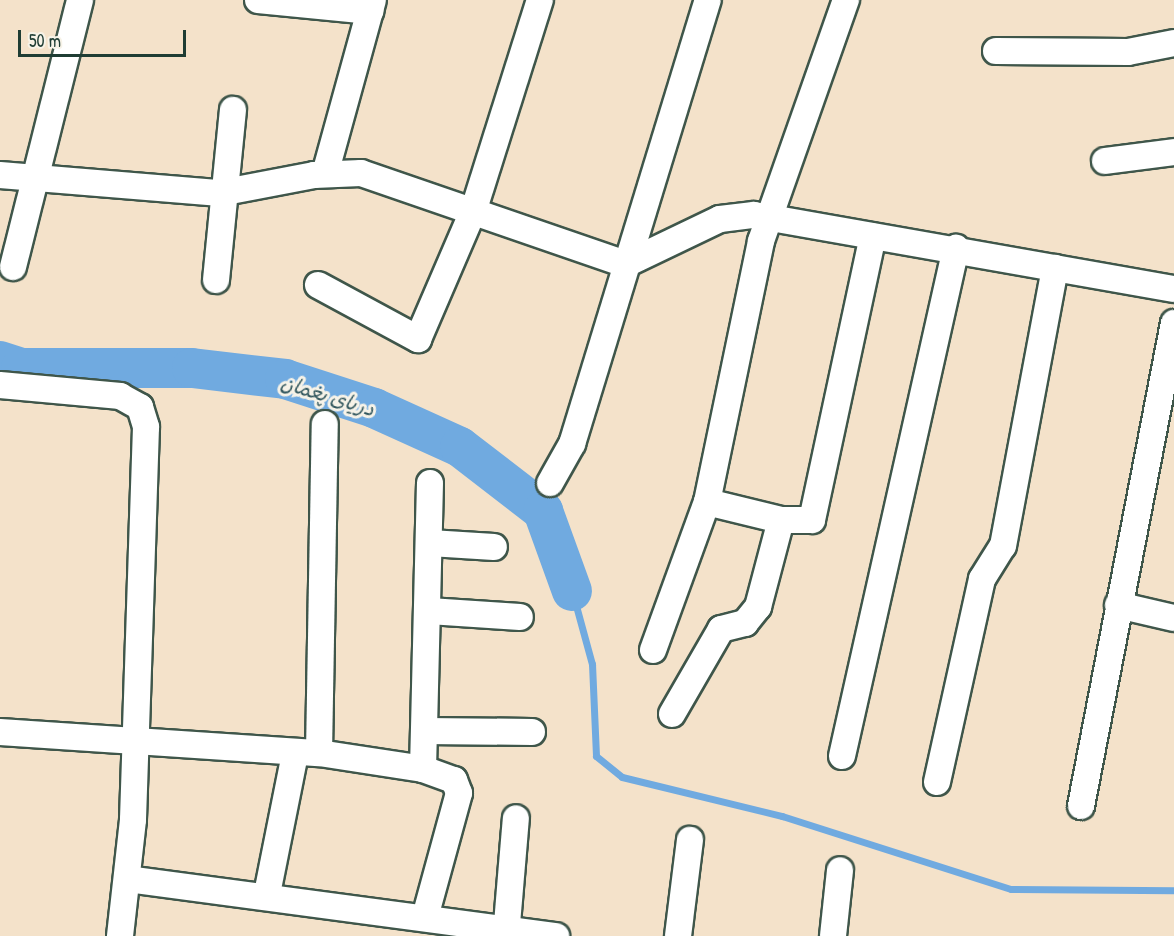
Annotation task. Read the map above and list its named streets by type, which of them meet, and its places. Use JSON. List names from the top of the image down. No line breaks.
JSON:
{"water":["دریای پغمان"],"scale_bar":"50 m"}
